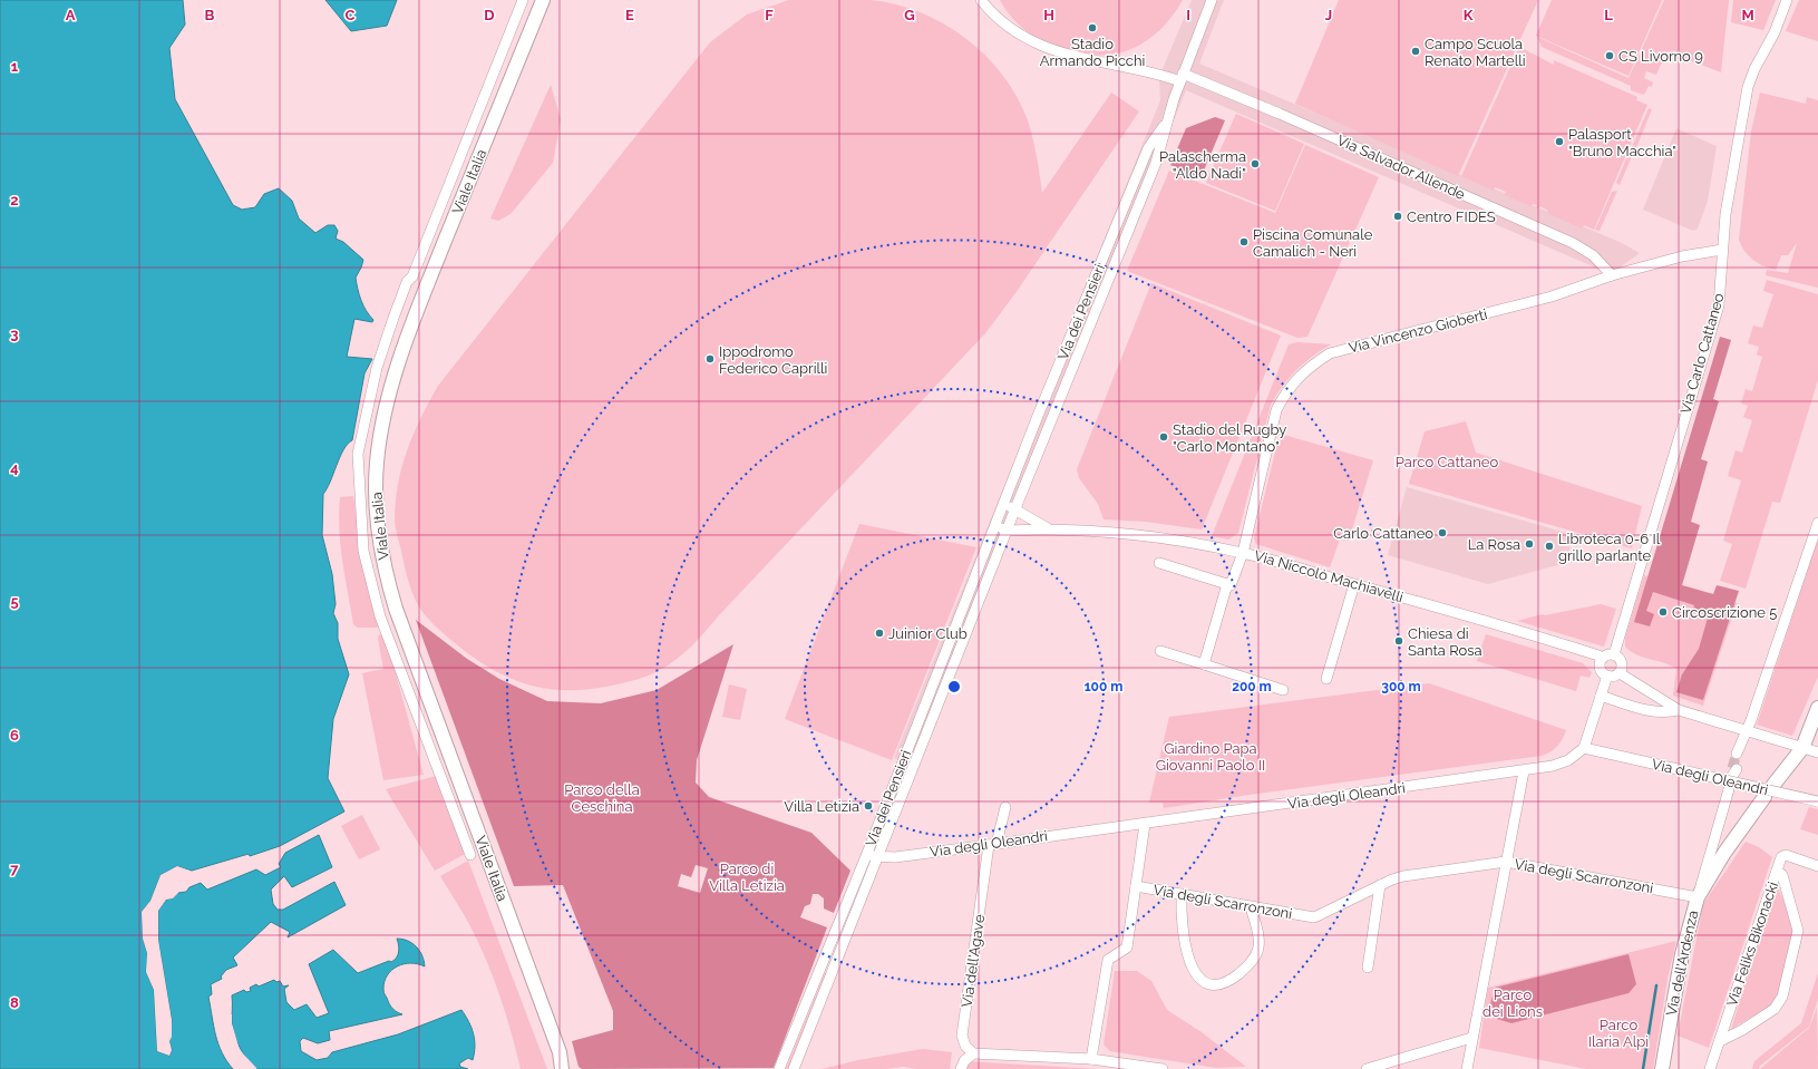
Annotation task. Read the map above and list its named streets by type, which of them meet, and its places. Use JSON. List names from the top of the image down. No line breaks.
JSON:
{"streets":{"main road":["Viale Italia","Via dell'Ardenza"],"street":["Via Salvador Allende","Via dei Pensieri","Via Vincenzo Gioberti","Via Carlo Cattaneo","Via Niccolò Machiavelli","Via degli Oleandri","Via degli Scarronzoni","Via Feliks Bikonacki","Via dell'Agave"]},"crossings":[["Via Salvador Allende","Via dei Pensieri"],["Via Salvador Allende","Via Vincenzo Gioberti"],["Via dei Pensieri","Via Niccolò Machiavelli"],["Via dei Pensieri","Via degli Oleandri"],["Via Vincenzo Gioberti","Via Carlo Cattaneo"],["Via Vincenzo Gioberti","Via Niccolò Machiavelli"],["Via Carlo Cattaneo","Via Niccolò Machiavelli"],["Via degli Oleandri","Via dell'Agave"],["Via degli Scarronzoni","Via dell'Ardenza"]],"parks":["Parco Cattaneo","Giardino Papa Giovanni Paolo II","Parco della Ceschina","Parco di Villa Letizia","Parco dei Lions","Parco Ilaria Alpi"],"places":["Stadio Armando Picchi","Campo Scuola Renato Martelli","CS Livorno 9","Palasport \"Bruno Macchia\"","Palascherma \"Aldo Nadi\"","Centro FIDES","Piscina Comunale Camalich - Neri","Ippodromo Federico Caprilli","Stadio del Rugby \"Carlo Montano\"","Carlo Cattaneo","La Rosa","Libroteca 0-6 Il grillo parlante","Circoscrizione 5","Juinior Club","Chiesa di Santa Rosa","Villa Letizia"],"grid":{"columns":["A","B","C","D","E","F","G","H","I","J","K","L","M"],"rows":["1","2","3","4","5","6","7","8"]},"rings":["100 m","200 m","300 m"]}
